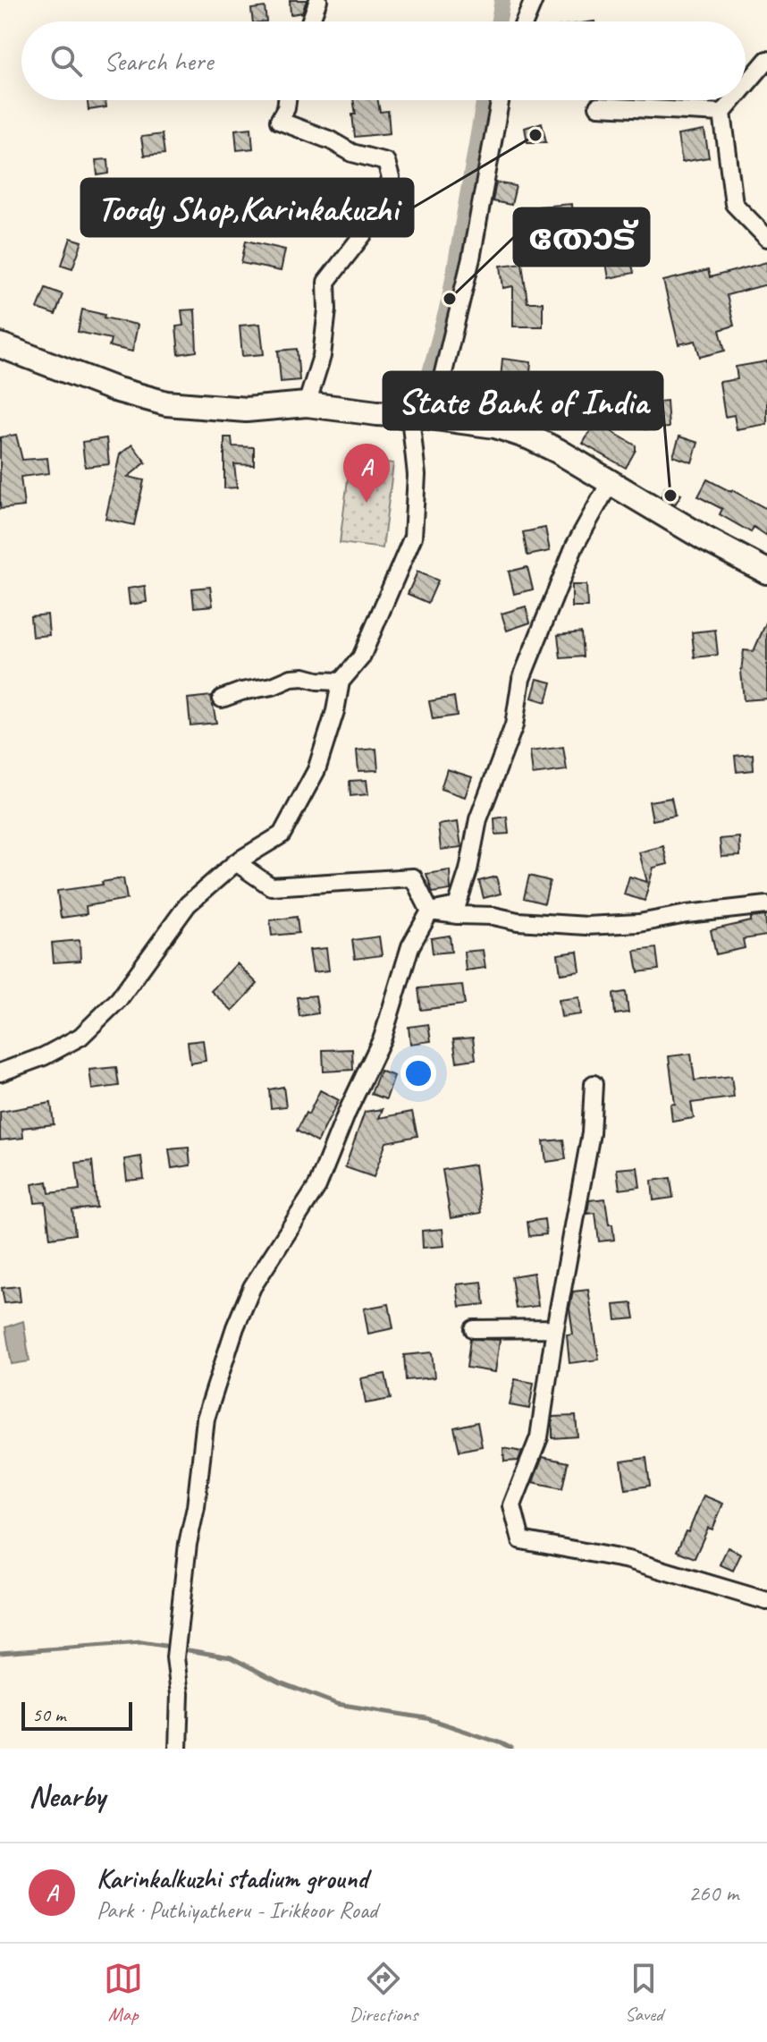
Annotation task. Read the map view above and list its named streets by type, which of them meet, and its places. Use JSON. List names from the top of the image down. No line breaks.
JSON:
{"places":["Toody Shop,Karinkakuzhi","തോട്","State Bank of India"],"scale_bar":"50 m","page":{"search":"Search here","pins":"A","scale":"50 m","heading":"Nearby","list":[{"mark":"A","name":"Karinkalkuzhi stadium ground","note":"Park · Puthiyatheru - Irikkoor Road","value":"260 m"}],"nav":["Map","Directions","Saved"]}}
